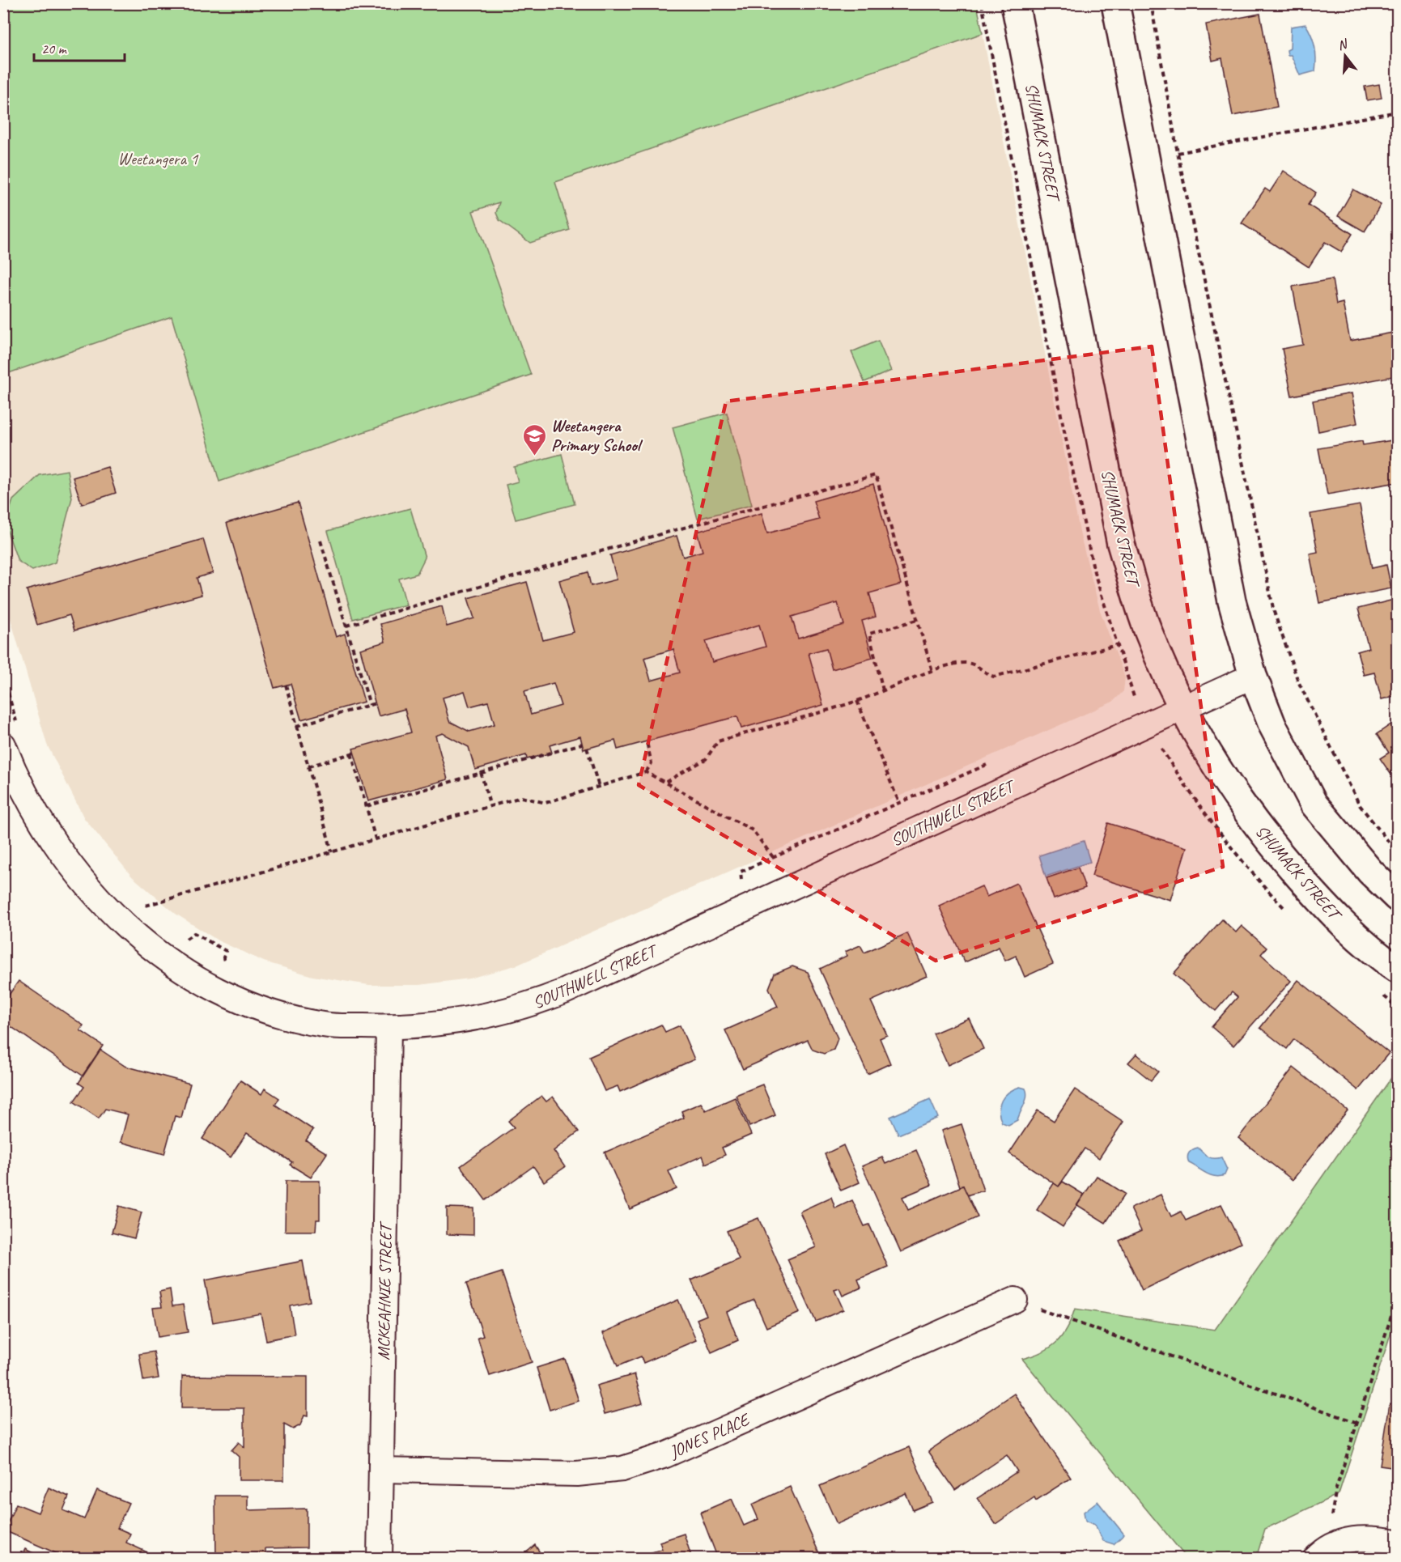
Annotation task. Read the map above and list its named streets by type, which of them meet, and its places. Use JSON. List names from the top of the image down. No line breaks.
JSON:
{"streets":{"street":["SHUMACK STREET","SOUTHWELL STREET","MCKEAHNIE STREET","JONES PLACE"]},"crossings":[["SHUMACK STREET","SOUTHWELL STREET"],["SOUTHWELL STREET","MCKEAHNIE STREET"],["MCKEAHNIE STREET","JONES PLACE"]],"parks":["Weetangera 1"],"places":{"school or university":["Weetangera Primary School"]},"scale_bar":"20 m","north":"top"}
